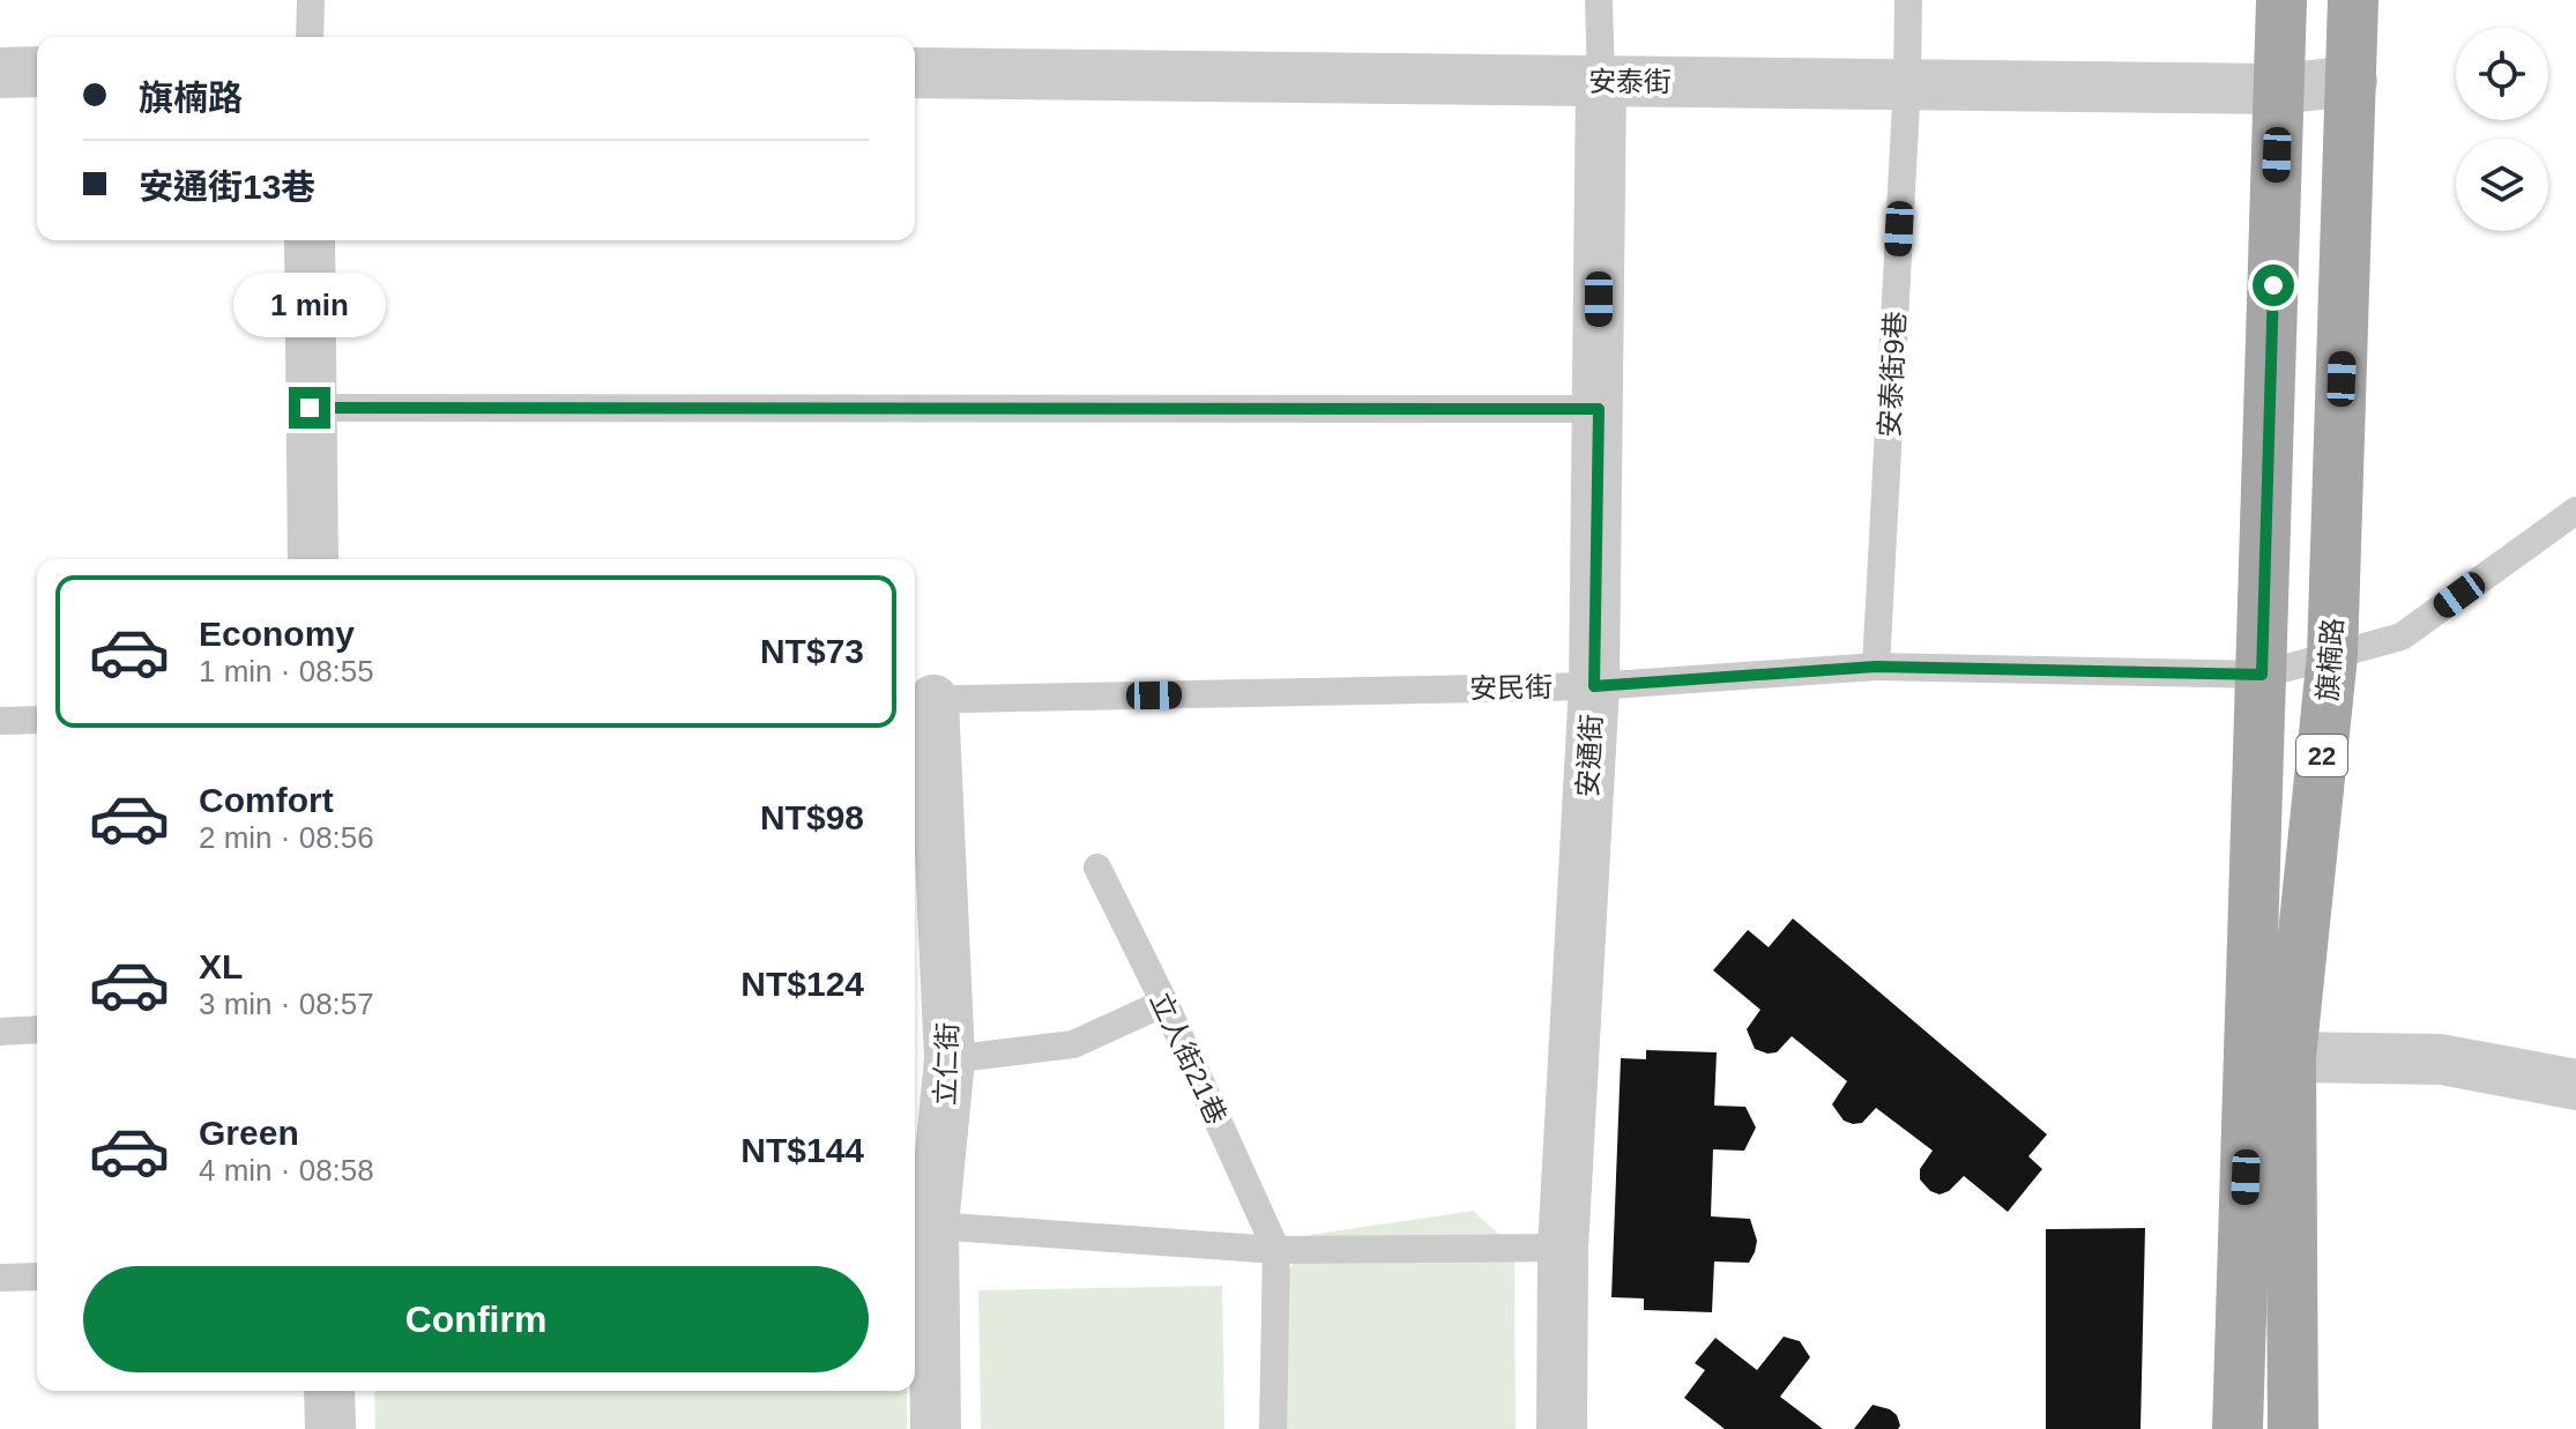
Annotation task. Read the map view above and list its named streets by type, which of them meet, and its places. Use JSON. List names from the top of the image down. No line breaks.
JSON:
{"streets":{"main road":["旗楠路","22"],"street":["安泰街","安通街","立仁街"],"lane":["安泰街9巷","安民街","立人街21巷"]},"crossings":[["安泰街","安泰街9巷"],["安泰街","旗楠路"],["安泰街","安通街"],["安泰街","22"],["安泰街9巷","安民街"],["旗楠路","安民街"],["安民街","安通街"],["安民街","22"],["安民街","立仁街"]],"page":{"banner":["旗楠路","安通街13巷"],"bubble":"1 min","list":[{"name":"Economy","note":"1 min · 08:55","value":"NT$73"},{"name":"Comfort","note":"2 min · 08:56","value":"NT$98"},{"name":"XL","note":"3 min · 08:57","value":"NT$124"},{"name":"Green","note":"4 min · 08:58","value":"NT$144"}],"buttons":"Confirm"}}
